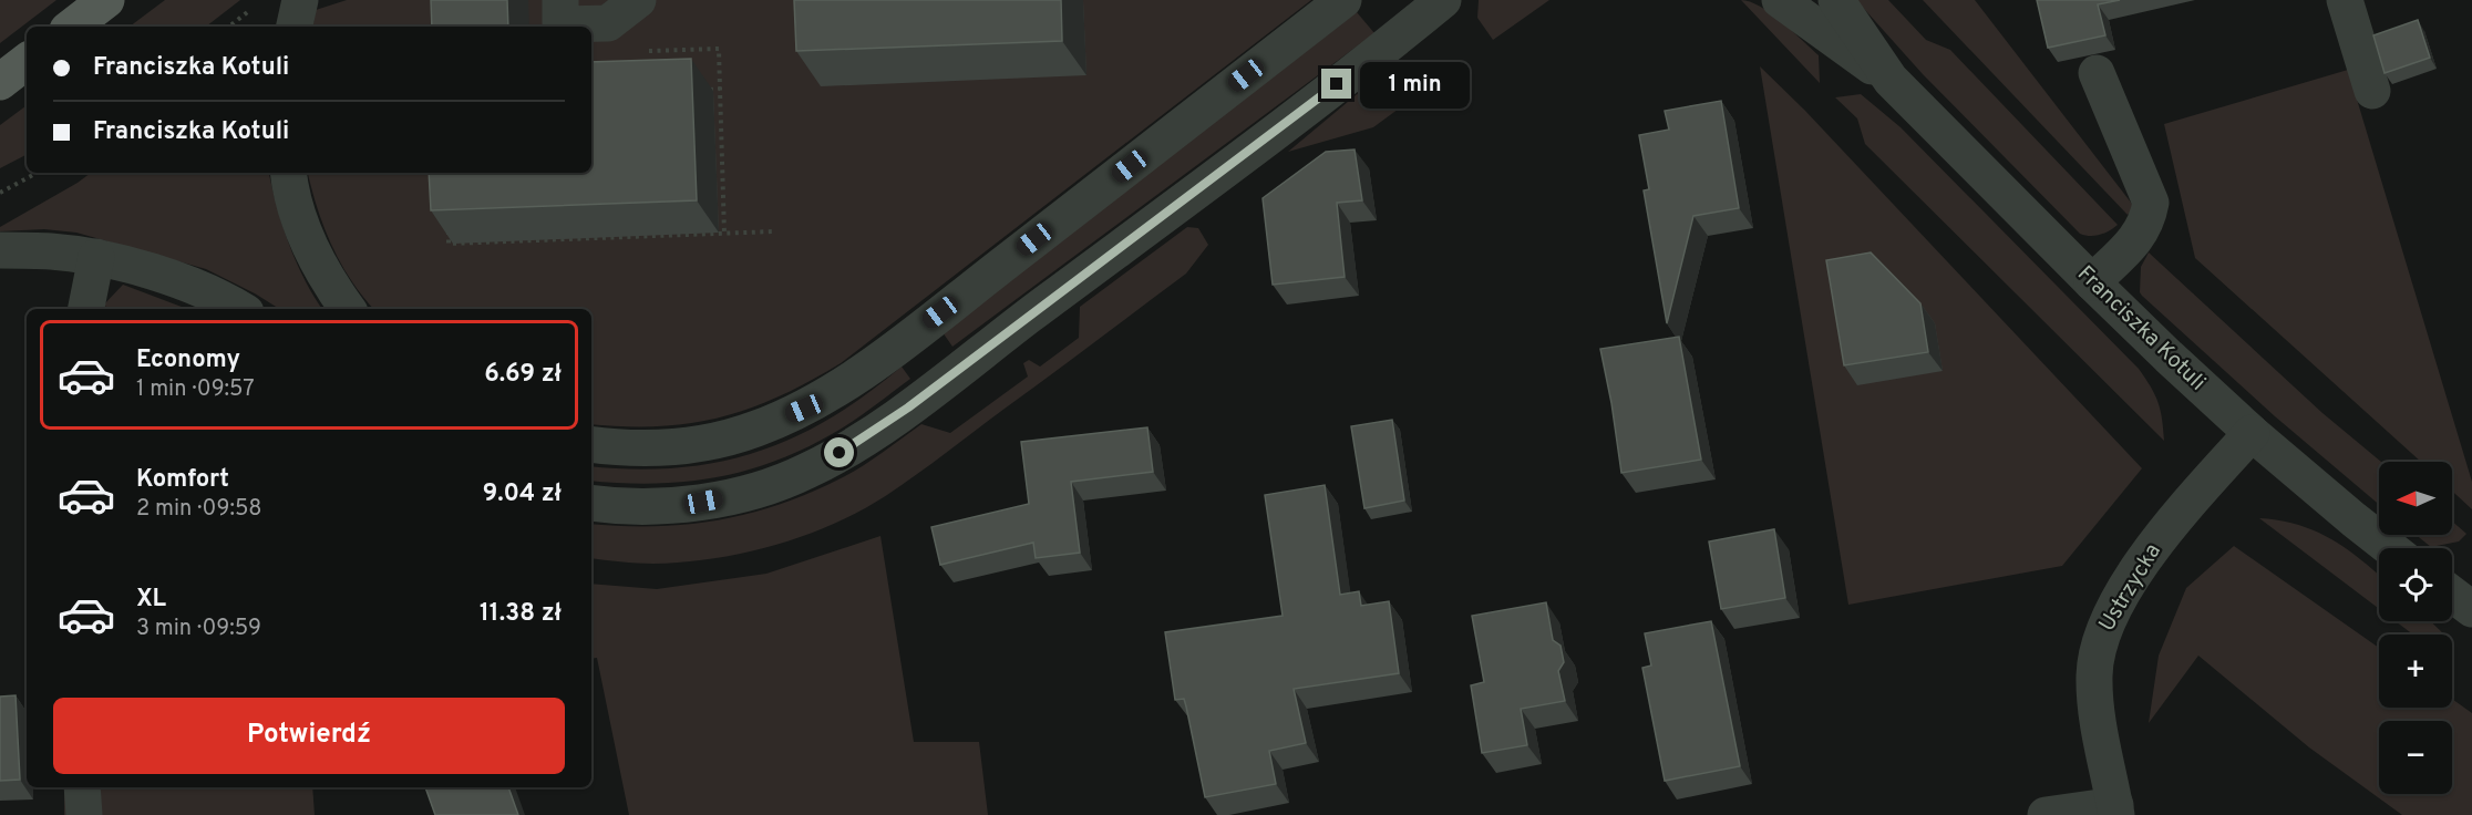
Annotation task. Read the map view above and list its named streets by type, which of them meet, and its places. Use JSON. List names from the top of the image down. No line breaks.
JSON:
{"streets":{"street":["Franciszka Kotuli","Ustrzycka"]},"crossings":[["Franciszka Kotuli","Ustrzycka"]],"north":"left","page":{"banner":["Franciszka Kotuli","Franciszka Kotuli"],"bubble":"1 min","list":[{"name":"Economy","note":"1 min · 09:57","value":"6.69 zł"},{"name":"Komfort","note":"2 min · 09:58","value":"9.04 zł"},{"name":"XL","note":"3 min · 09:59","value":"11.38 zł"}],"map_buttons":["+","−"],"buttons":"Potwierdź"}}
